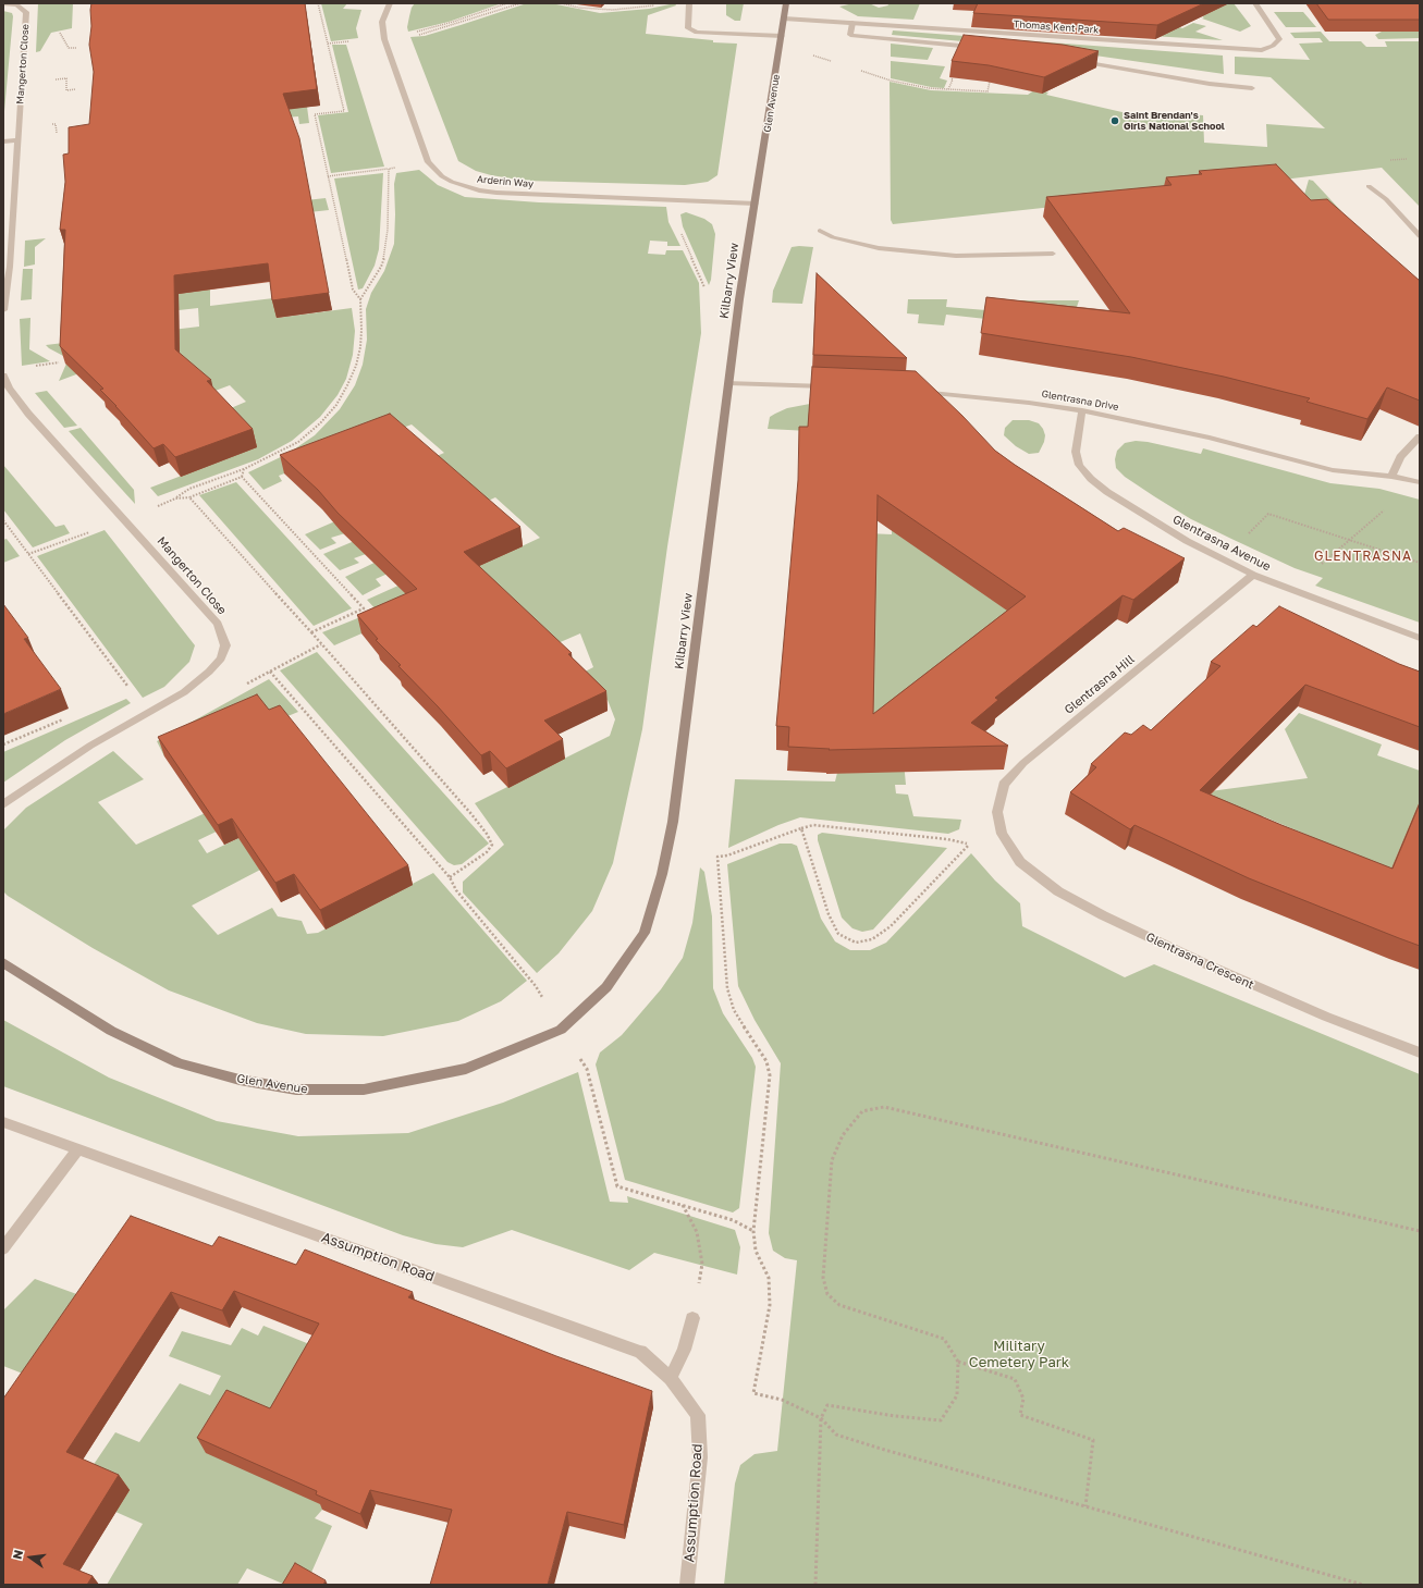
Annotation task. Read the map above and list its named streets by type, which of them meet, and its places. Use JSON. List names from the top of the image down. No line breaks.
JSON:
{"streets":{"street":["Thomas Kent Park","Mangerton Close","Glen Avenue","Arderin Way","Kilbarry View","Glentrasna Drive","Glentrasna Avenue","Glentrasna Hill","Glentrasna Crescent","Assumption Road"]},"crossings":[["Thomas Kent Park","Glen Avenue"],["Glen Avenue","Arderin Way"],["Glen Avenue","Kilbarry View"],["Arderin Way","Kilbarry View"],["Glentrasna Drive","Glentrasna Avenue"],["Glentrasna Avenue","Glentrasna Hill"],["Glentrasna Hill","Glentrasna Crescent"]],"districts":["GLENTRASNA"],"parks":["Military Cemetery Park"],"places":["Saint Brendan's Girls National School"],"north":"left"}
